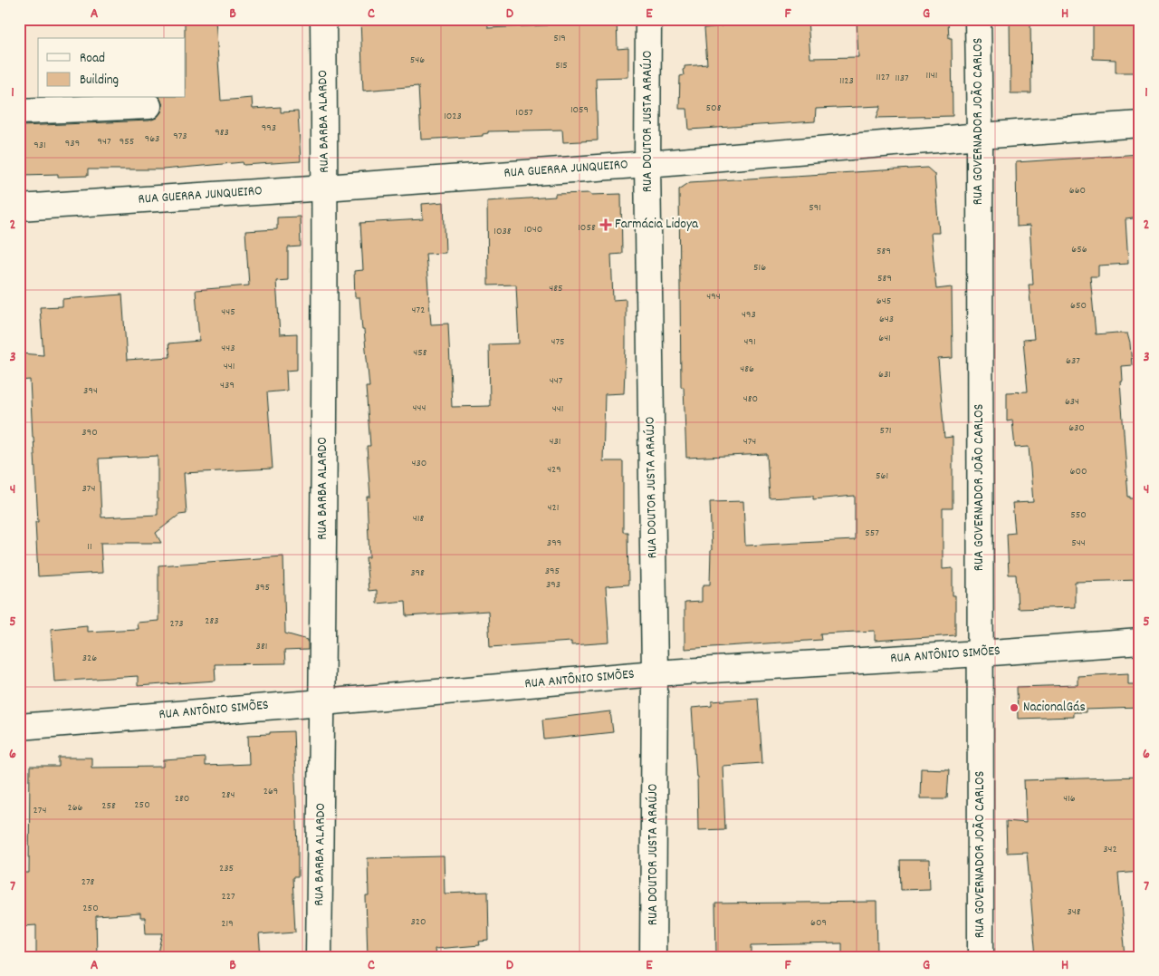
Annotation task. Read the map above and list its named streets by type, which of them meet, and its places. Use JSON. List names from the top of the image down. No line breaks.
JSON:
{"streets":{"street":["RUA BARBA ALARDO","RUA DOUTOR JUSTA ARAÚJO","RUA GOVERNADOR JOÃO CARLOS","RUA GUERRA JUNQUEIRO","RUA ANTÔNIO SIMÕES"]},"crossings":[["RUA BARBA ALARDO","RUA GUERRA JUNQUEIRO"],["RUA BARBA ALARDO","RUA ANTÔNIO SIMÕES"],["RUA DOUTOR JUSTA ARAÚJO","RUA GUERRA JUNQUEIRO"],["RUA DOUTOR JUSTA ARAÚJO","RUA ANTÔNIO SIMÕES"],["RUA GOVERNADOR JOÃO CARLOS","RUA GUERRA JUNQUEIRO"],["RUA GOVERNADOR JOÃO CARLOS","RUA ANTÔNIO SIMÕES"]],"places":{"health":["Farmácia Lidoya"],"other":["NacionalGás"]},"house_numbers":["519","546","515","1141","1127","1137","1123","508","1059","1057","1023","993","983","973","963","947","955","939","931","660","591","1058","1040","1038","656","589","516","589","485","494","645","650","472","445","493","643","641","475","491","443","458","637","441","486","631","447","439","394","480","634","444","441","630","571","390","431","474","430","429","600","561","374","421","550","418","557","399","544","11","395","398","393","395","283","273","381","326","269","284","280","416","250","258","266","274","342","235","278","227","250","348","320","609","219"],"legend":["Road","Building"],"grid":{"columns":["A","B","C","D","E","F","G","H"],"rows":["1","2","3","4","5","6","7"]}}
